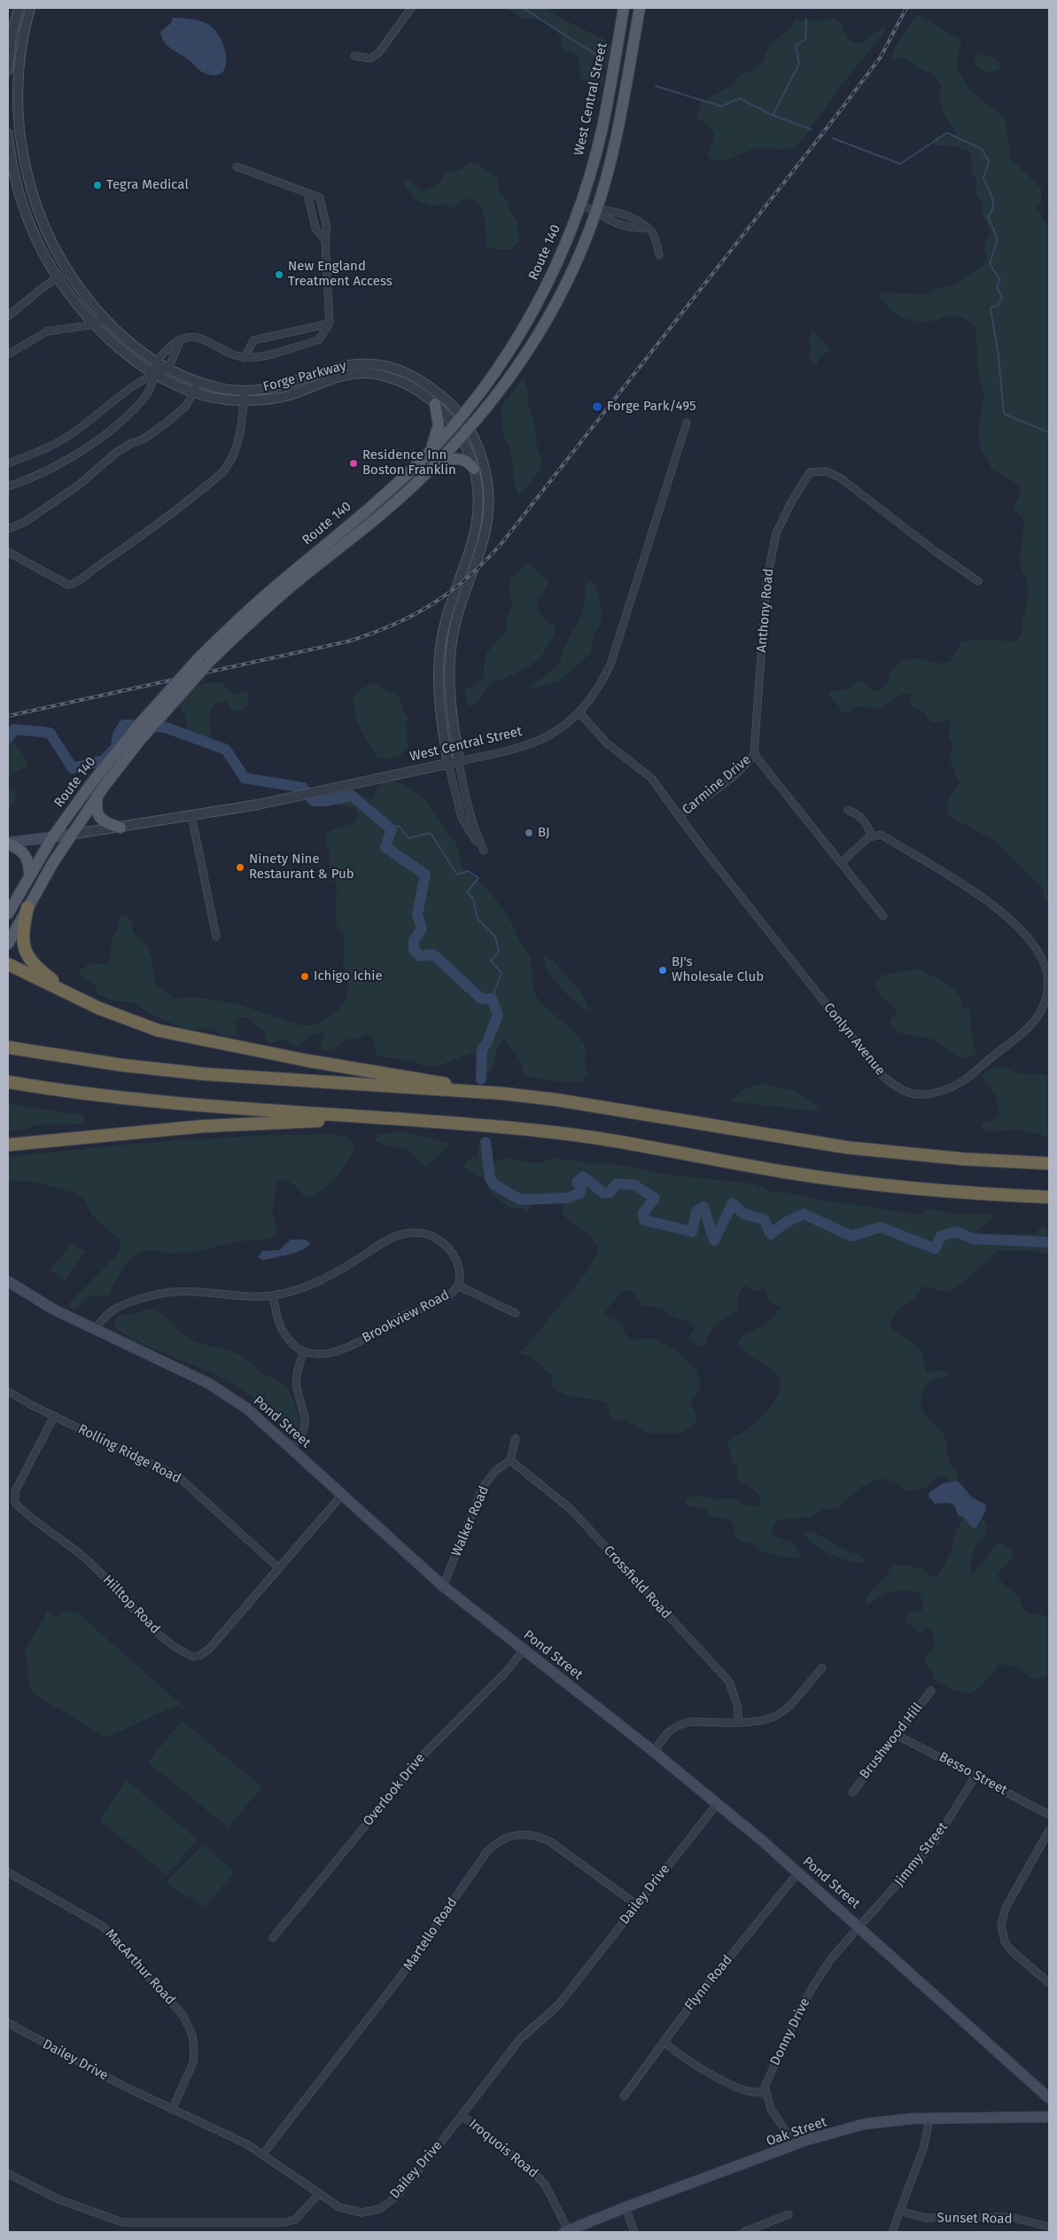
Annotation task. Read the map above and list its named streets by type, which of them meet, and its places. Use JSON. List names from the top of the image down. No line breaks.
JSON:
{"streets":{"main road":["West Central Street","Route 140","Pond Street","Oak Street"],"street":["Forge Parkway","Anthony Road","Carmine Drive","Conlyn Avenue","Brookview Road","Rolling Ridge Road","Walker Road","Crossfield Road","Hilltop Road","Brushwood Hill","Besso Street","Overlook Drive","Jimmy Street","Dailey Drive","Martello Road","MacArthur Road","Flynn Road","Donny Drive","Iroquois Road","Sunset Road"]},"crossings":[["West Central Street","Route 140"],["West Central Street","Forge Parkway"],["West Central Street","Conlyn Avenue"],["Route 140","Forge Parkway"],["Anthony Road","Carmine Drive"],["Carmine Drive","Conlyn Avenue"],["Brookview Road","Pond Street"],["Pond Street","Walker Road"],["Pond Street","Hilltop Road"],["Pond Street","Overlook Drive"],["Pond Street","Jimmy Street"],["Pond Street","Dailey Drive"],["Pond Street","Flynn Road"],["Pond Street","Donny Drive"],["Rolling Ridge Road","Hilltop Road"],["Walker Road","Crossfield Road"],["Brushwood Hill","Besso Street"],["Besso Street","Jimmy Street"],["Jimmy Street","Donny Drive"],["Dailey Drive","Martello Road"],["Dailey Drive","MacArthur Road"],["Dailey Drive","Iroquois Road"],["Oak Street","Iroquois Road"]],"places":["Tegra Medical","New England Treatment Access","Forge Park/495","Residence Inn Boston Franklin","BJ","Ninety Nine Restaurant & Pub","BJ's Wholesale Club","Ichigo Ichie"]}
